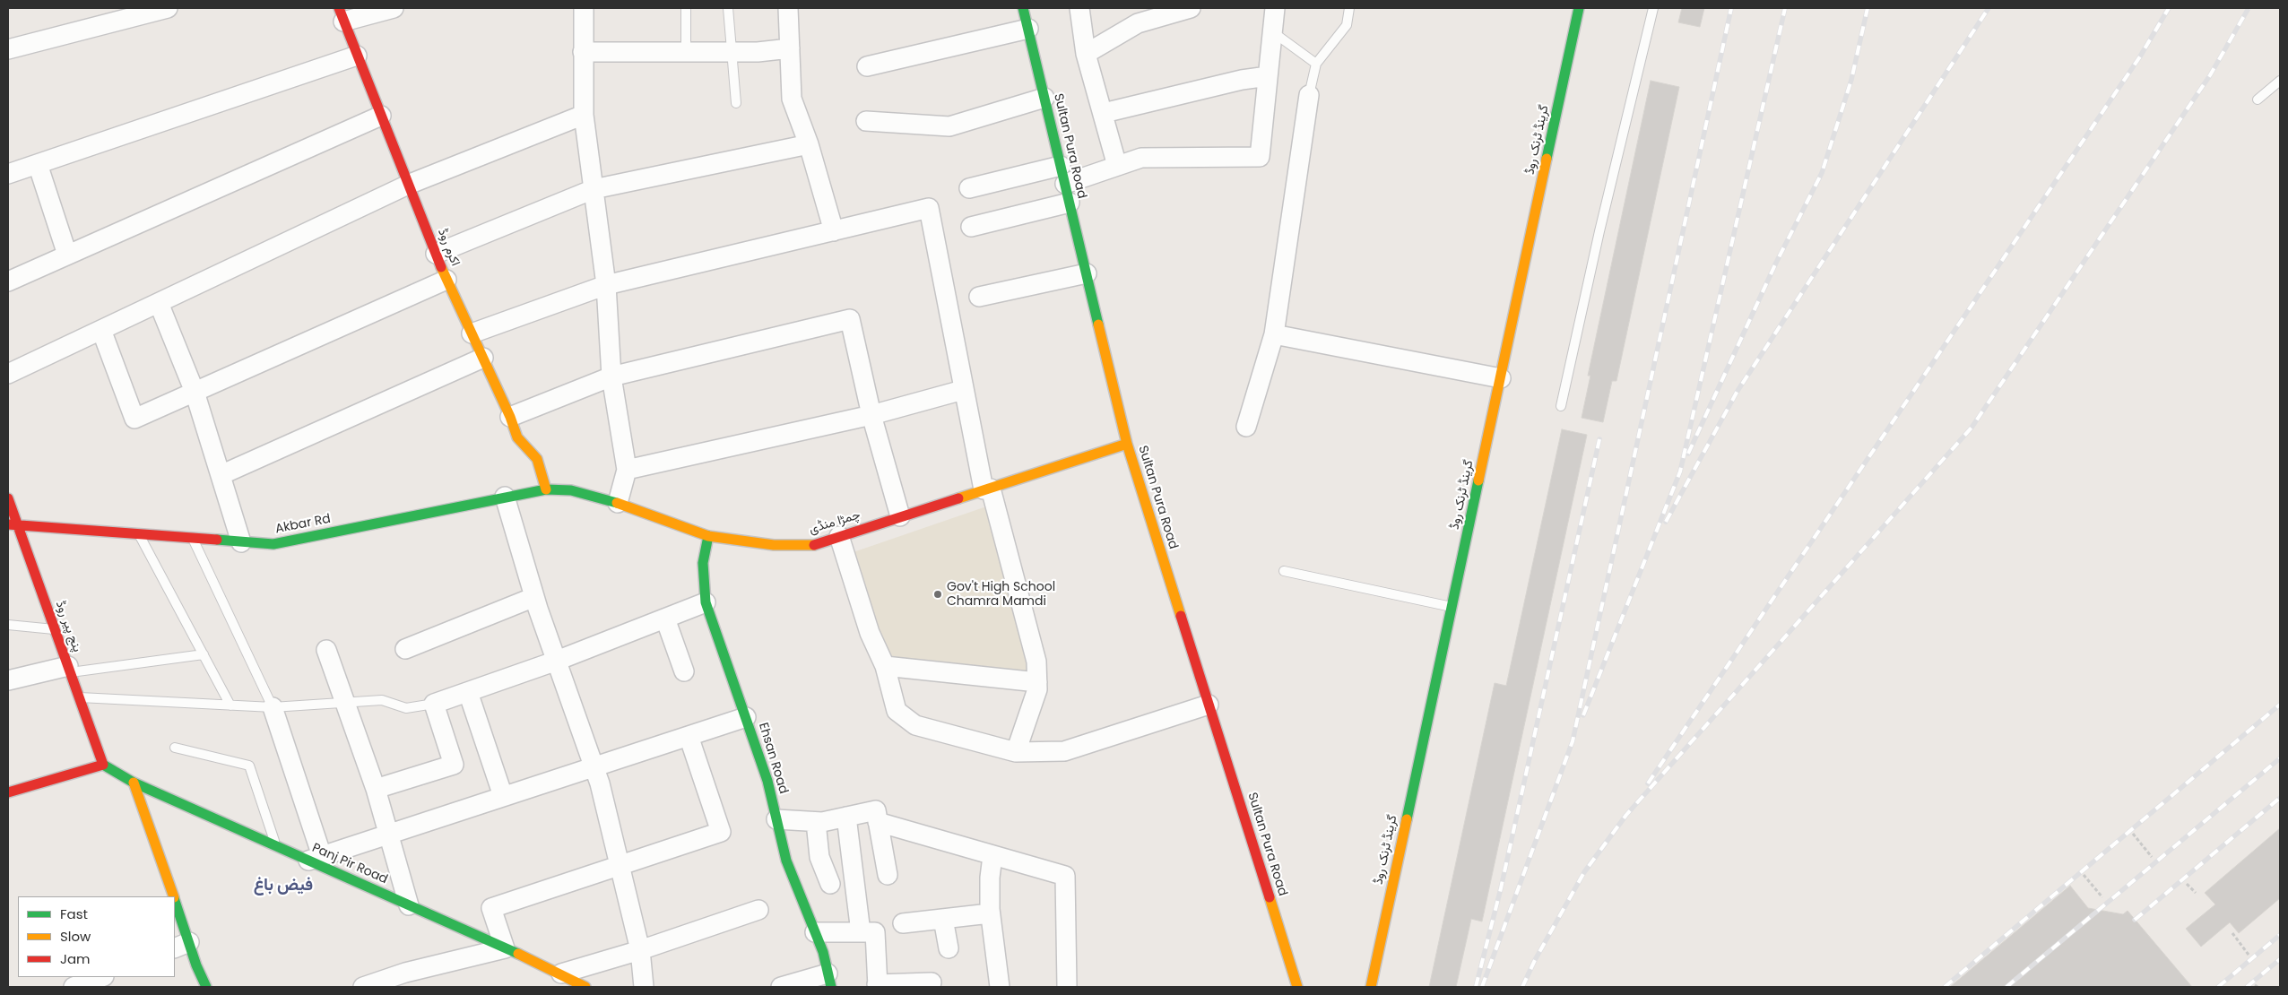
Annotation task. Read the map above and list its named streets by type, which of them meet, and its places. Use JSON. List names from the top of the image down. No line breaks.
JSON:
{"streets":{"main road":["گرینڈ ٹرنک روڈ","Sultan Pura Road","اکرم روڈ","چمڑا منڈی","Akbar Rd","پنج پیر روڈ","Ehsan Road","Panj Pir Road"]},"crossings":[["Sultan Pura Road","چمڑا منڈی"],["اکرم روڈ","چمڑا منڈی"],["اکرم روڈ","Akbar Rd"],["چمڑا منڈی","Akbar Rd"],["چمڑا منڈی","Ehsan Road"],["Akbar Rd","پنج پیر روڈ"],["پنج پیر روڈ","Panj Pir Road"]],"districts":["فیض باغ"],"places":["Gov't High School Chamra Mamdi"],"legend":["Fast","Slow","Jam"]}
